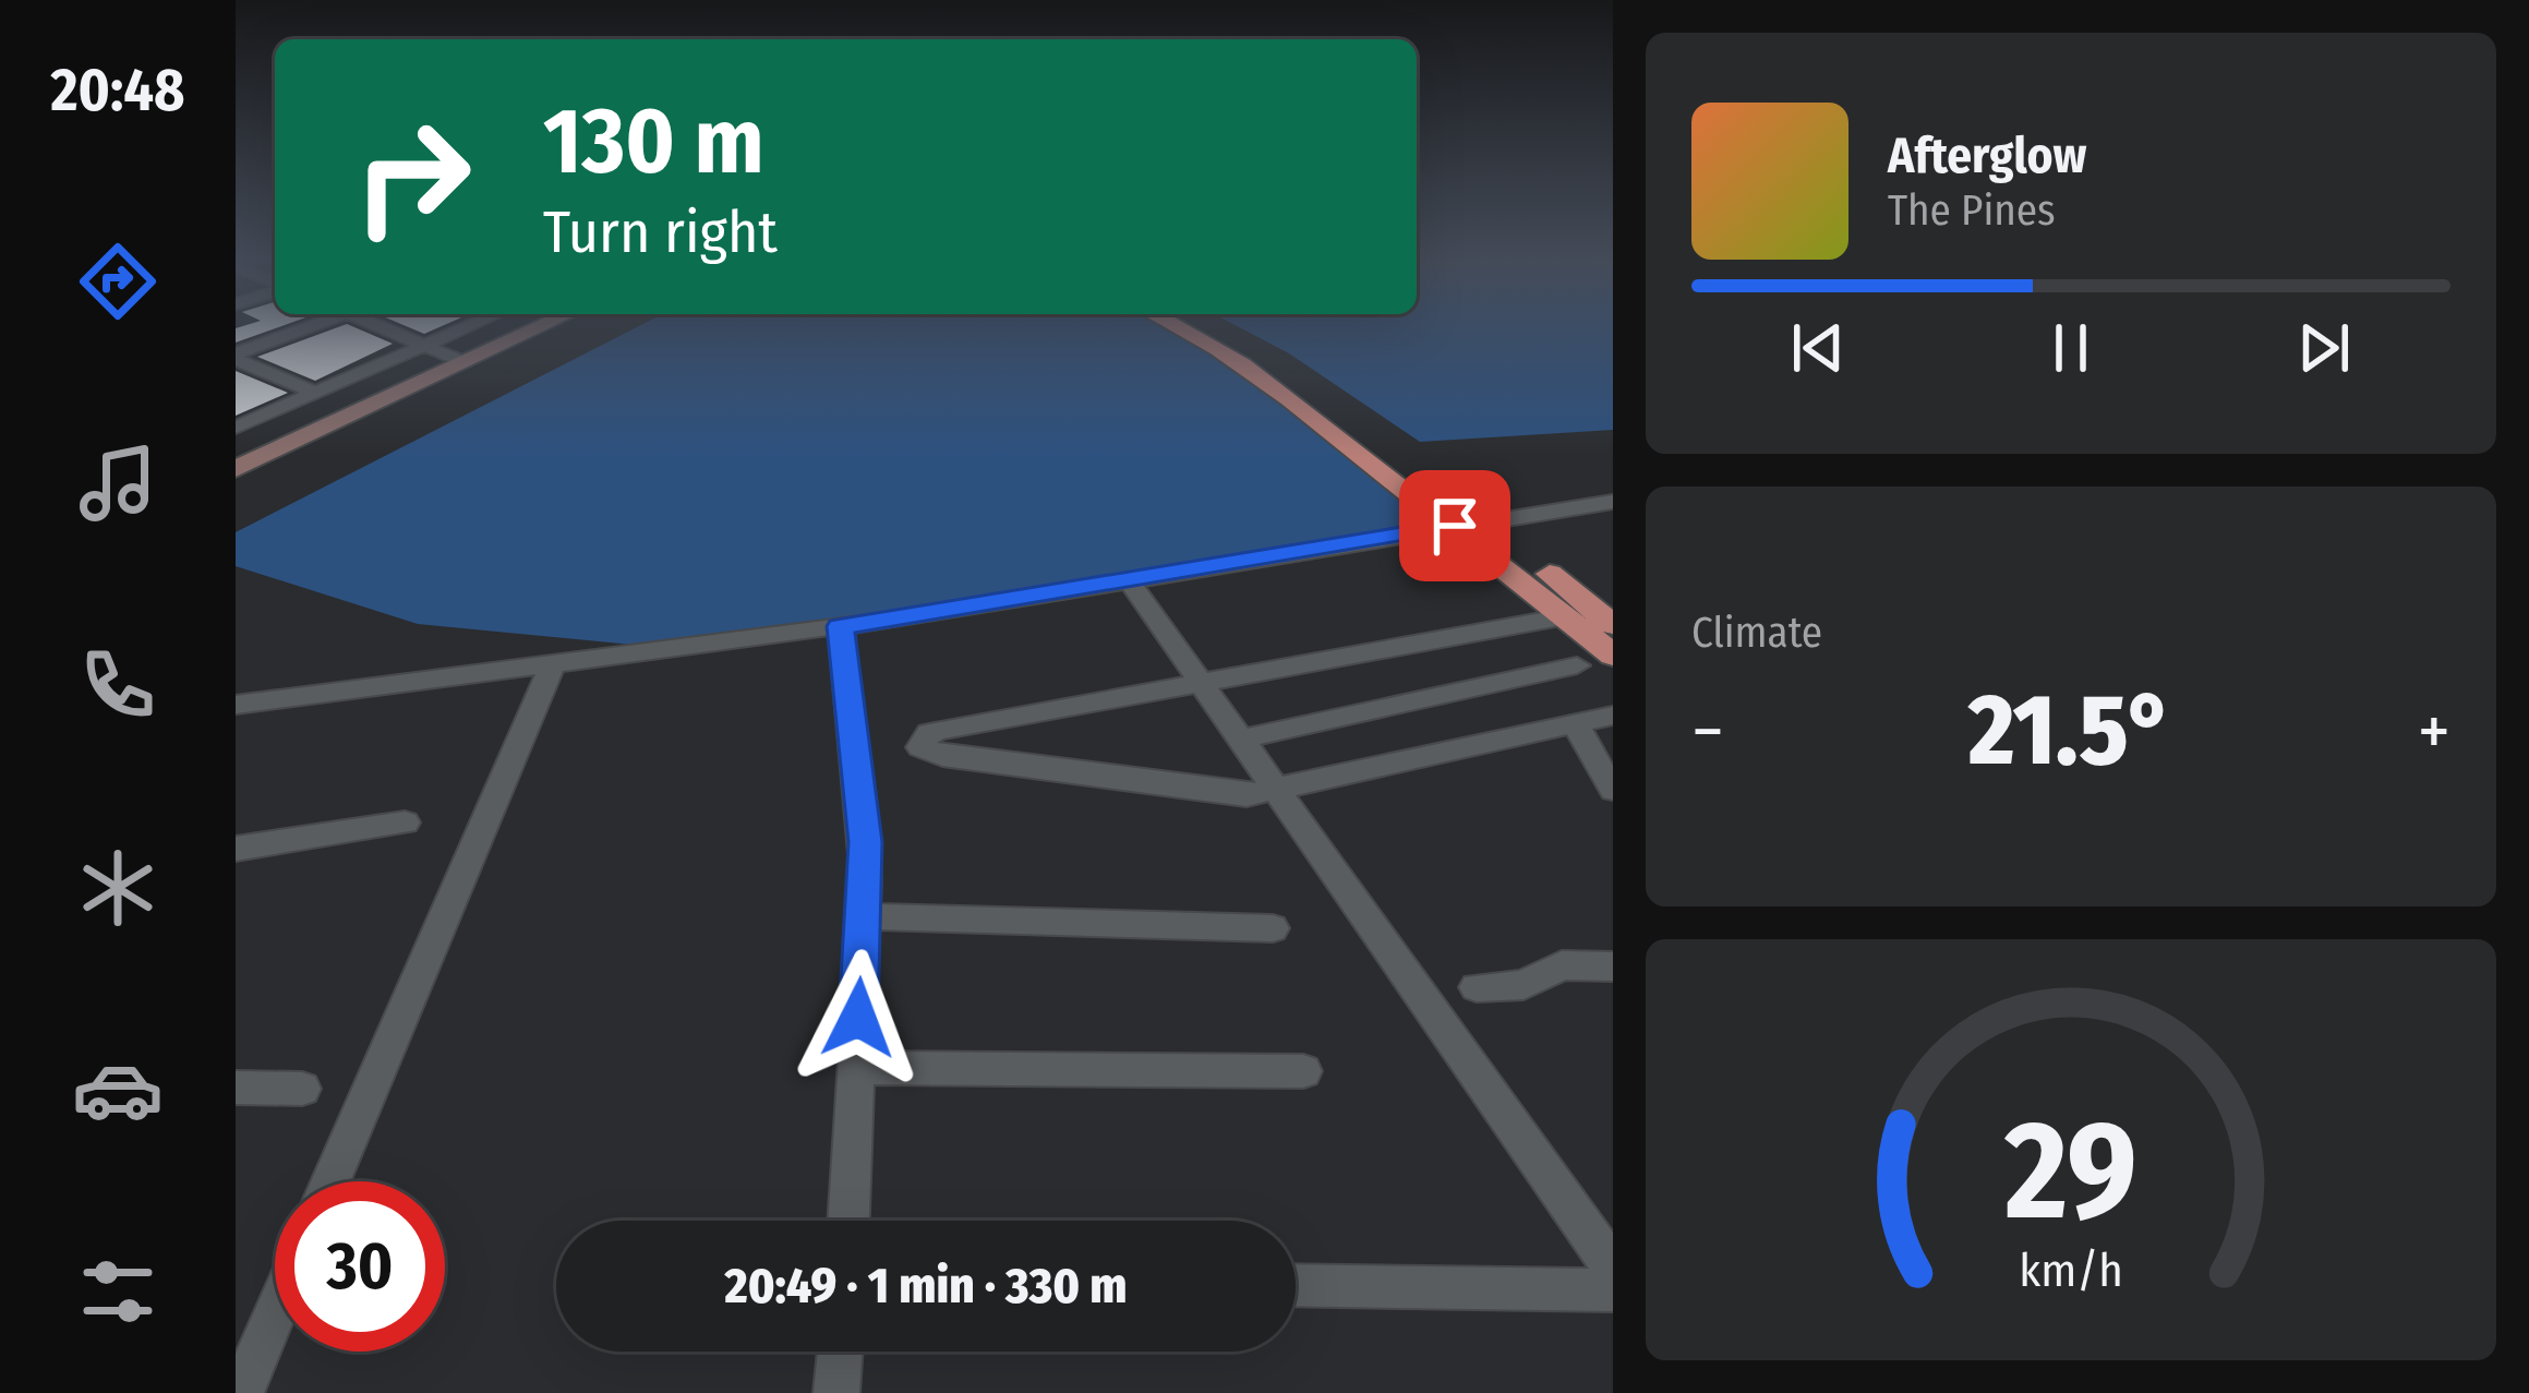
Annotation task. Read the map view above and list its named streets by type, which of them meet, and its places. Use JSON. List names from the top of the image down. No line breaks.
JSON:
{"page":{"tabs":"20:48","turn":["130 m","Turn right"],"song":["Afterglow","The Pines"],"tile":"Climate","heat":["−","21.5°","+"],"limit":"30","trip":"20:49 · 1 min · 330 m","gauge":["29","km/h"]}}
